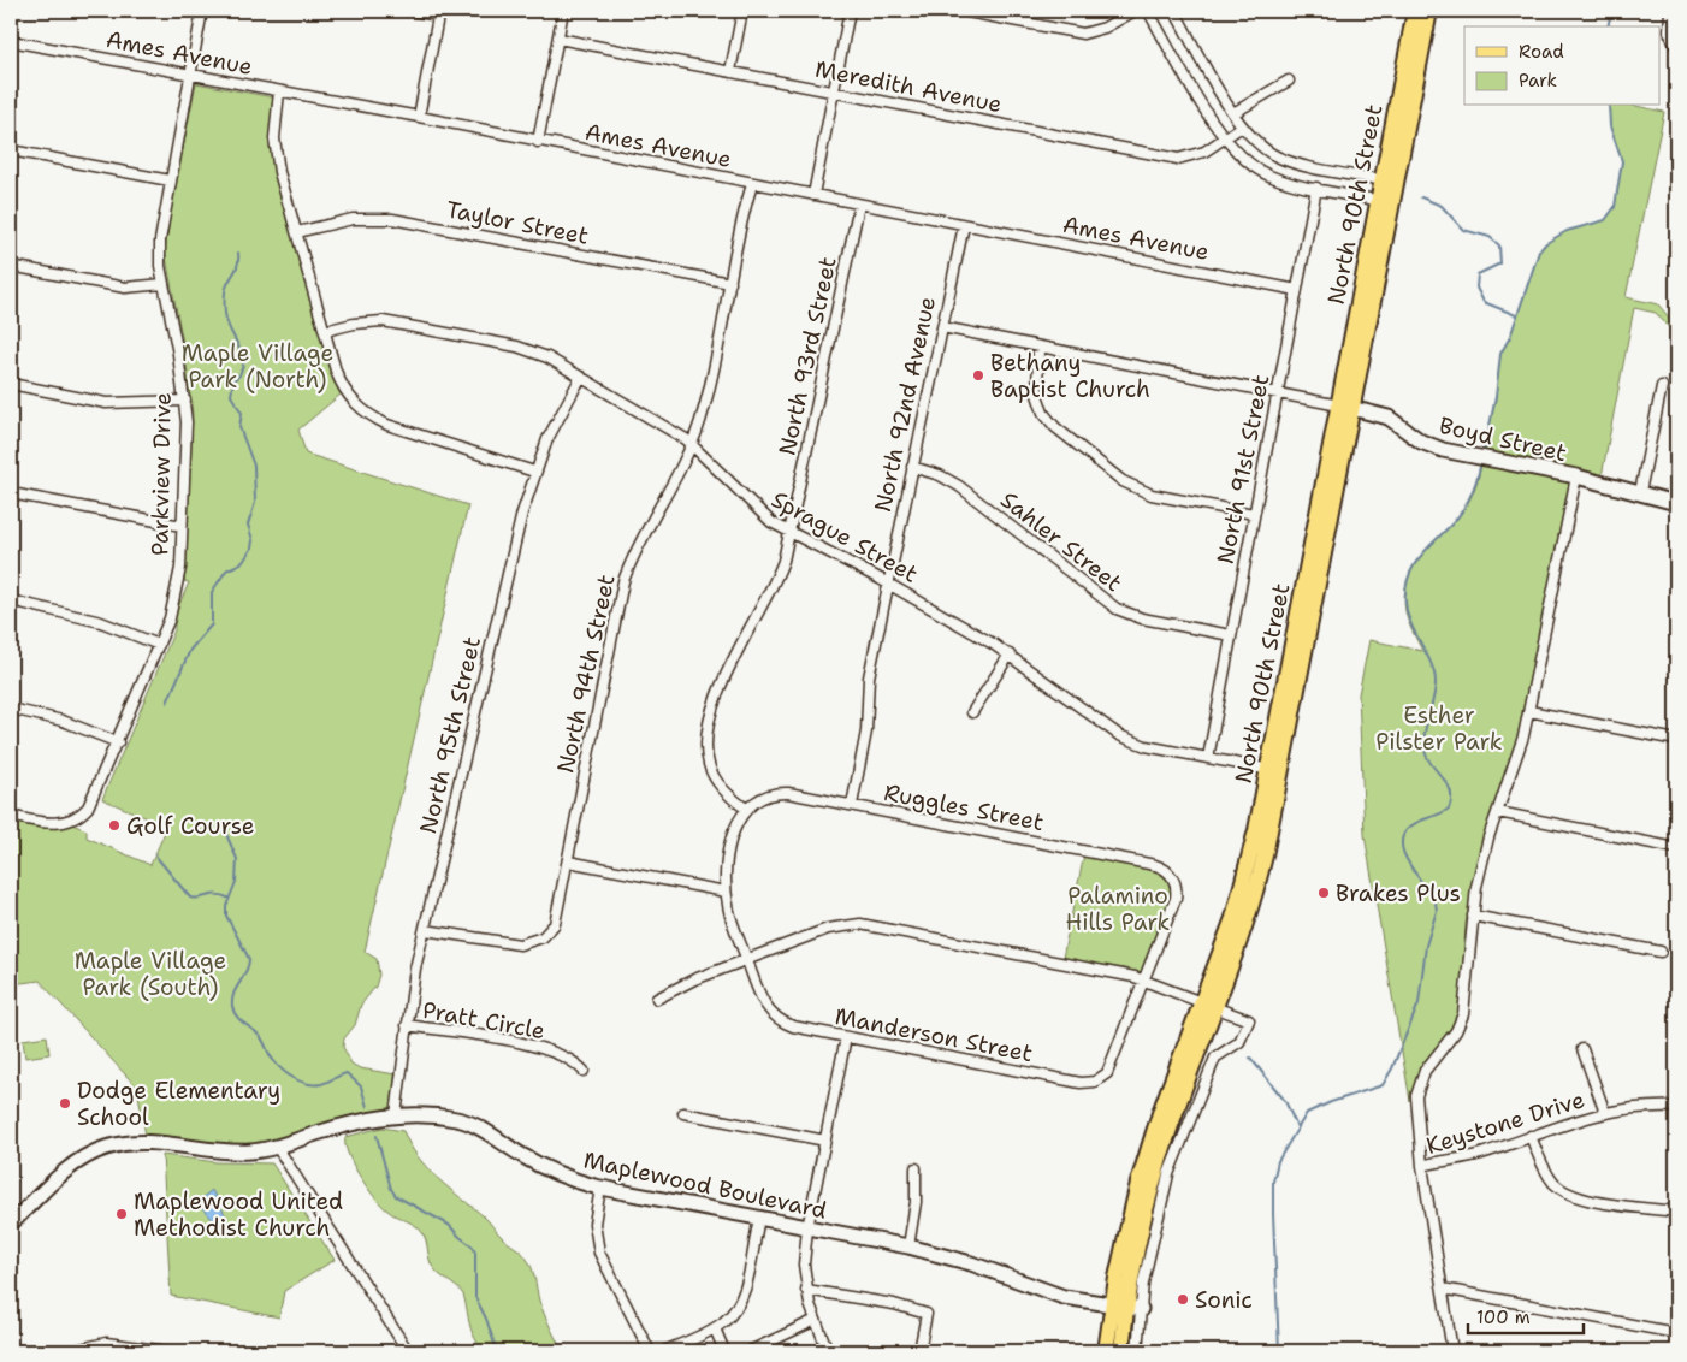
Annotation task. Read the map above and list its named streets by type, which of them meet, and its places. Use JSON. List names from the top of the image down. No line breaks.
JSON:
{"streets":{"main road":["North 90th Street"],"street":["Ames Avenue","Meredith Avenue","Taylor Street","North 93rd Street","North 92nd Avenue","Boyd Street","North 91st Street","Parkview Drive","Sprague Street","Sahler Street","North 94th Street","North 95th Street","Ruggles Street","Pratt Circle","Manderson Street","Keystone Drive","Maplewood Boulevard"]},"crossings":[["Ames Avenue","North 93rd Street"],["Ames Avenue","North 92nd Avenue"],["Ames Avenue","North 91st Street"],["Ames Avenue","Parkview Drive"],["Ames Avenue","North 94th Street"],["North 90th Street","Boyd Street"],["North 90th Street","Sprague Street"],["North 90th Street","Maplewood Boulevard"],["Taylor Street","North 94th Street"],["North 93rd Street","Sprague Street"],["North 93rd Street","Ruggles Street"],["North 92nd Avenue","Sprague Street"],["North 92nd Avenue","Sahler Street"],["North 92nd Avenue","Ruggles Street"],["North 91st Street","Sprague Street"],["North 91st Street","Sahler Street"],["Sprague Street","North 94th Street"],["Sprague Street","North 95th Street"],["North 94th Street","North 95th Street"],["North 95th Street","Pratt Circle"],["North 95th Street","Maplewood Boulevard"],["Ruggles Street","Manderson Street"]],"parks":["Maple Village Park (North)","Esther Pilster Park","Palamino Hills Park","Maple Village Park (South)"],"places":["Bethany Baptist Church","Golf Course","Brakes Plus","Dodge Elementary School","Maplewood United Methodist Church","Sonic"],"legend":["Road","Park"],"scale_bar":"100 m"}
